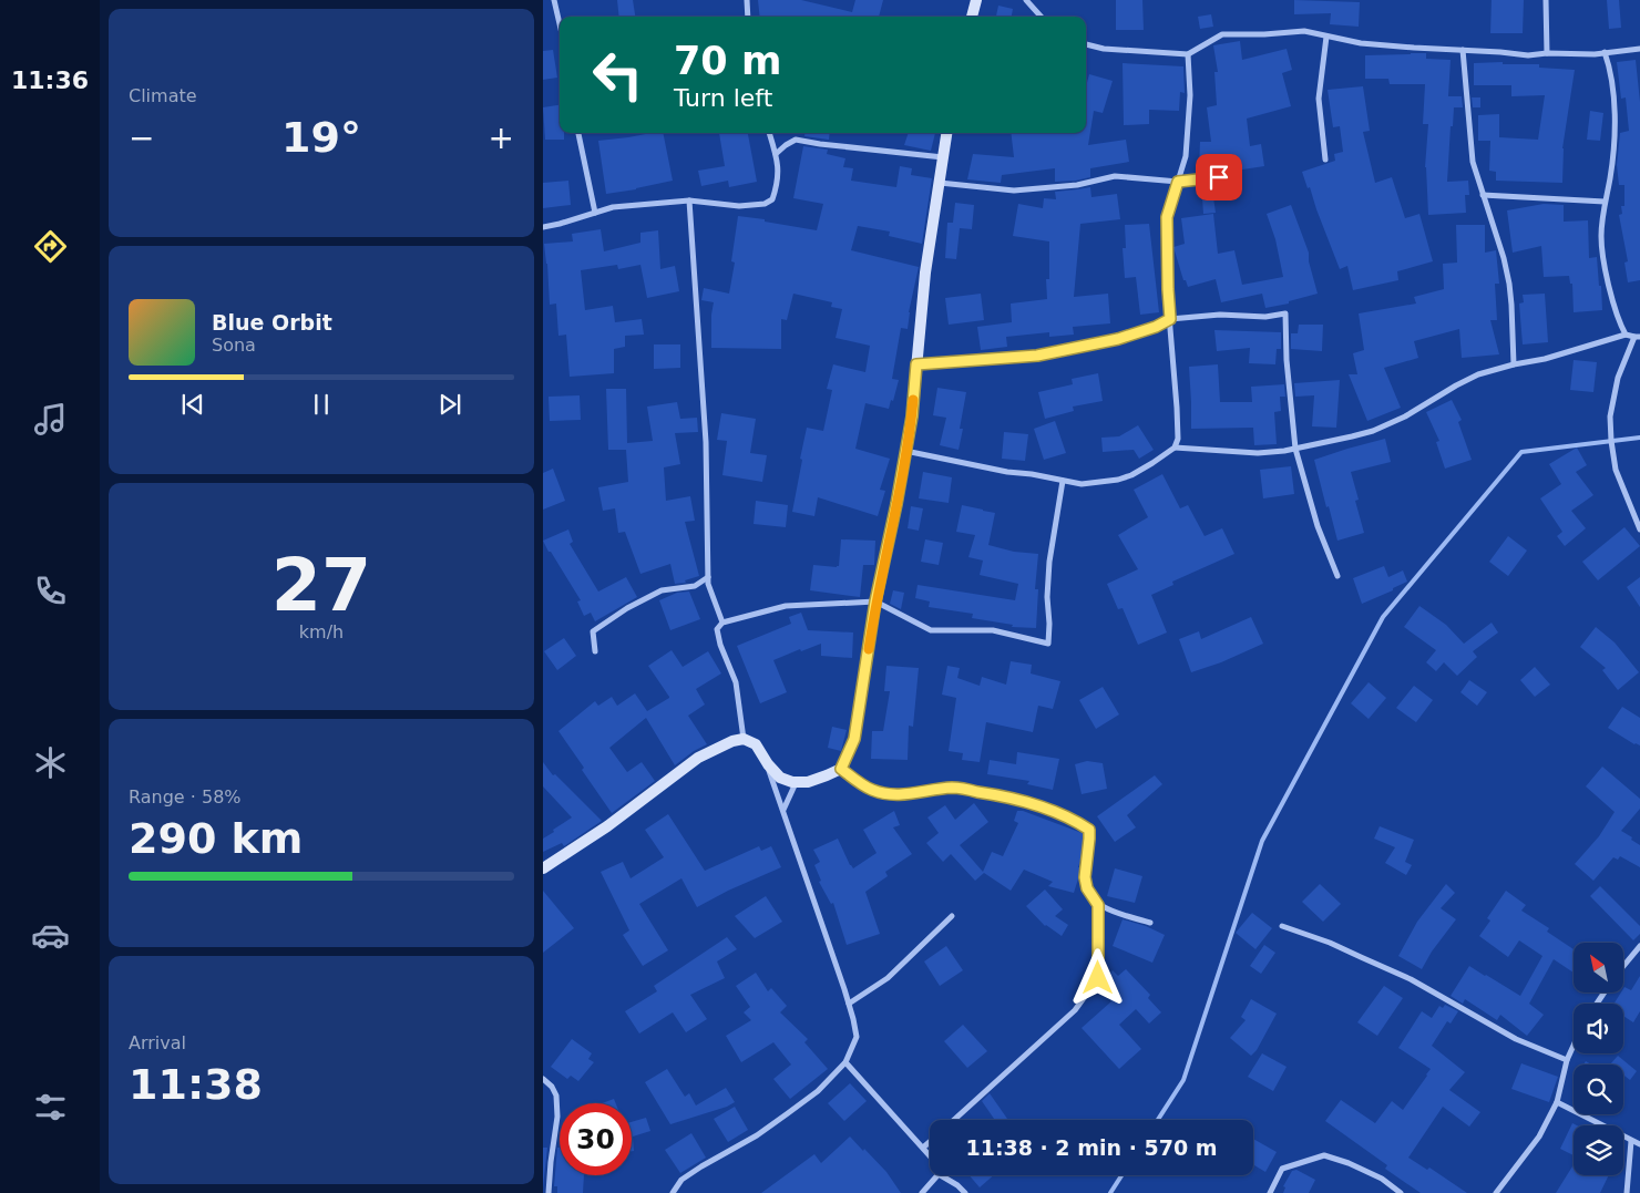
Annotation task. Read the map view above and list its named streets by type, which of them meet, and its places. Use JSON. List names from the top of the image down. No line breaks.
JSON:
{"north":"top left","page":{"tabs":"11:36","tile":["Climate",["27","km/h"],["Range · 58%","290 km"],["Arrival","11:38"]],"turn":["70 m","Turn left"],"heat":["−","19°","+"],"song":["Blue Orbit","Sona"],"limit":"30","trip":"11:38 · 2 min · 570 m"}}
